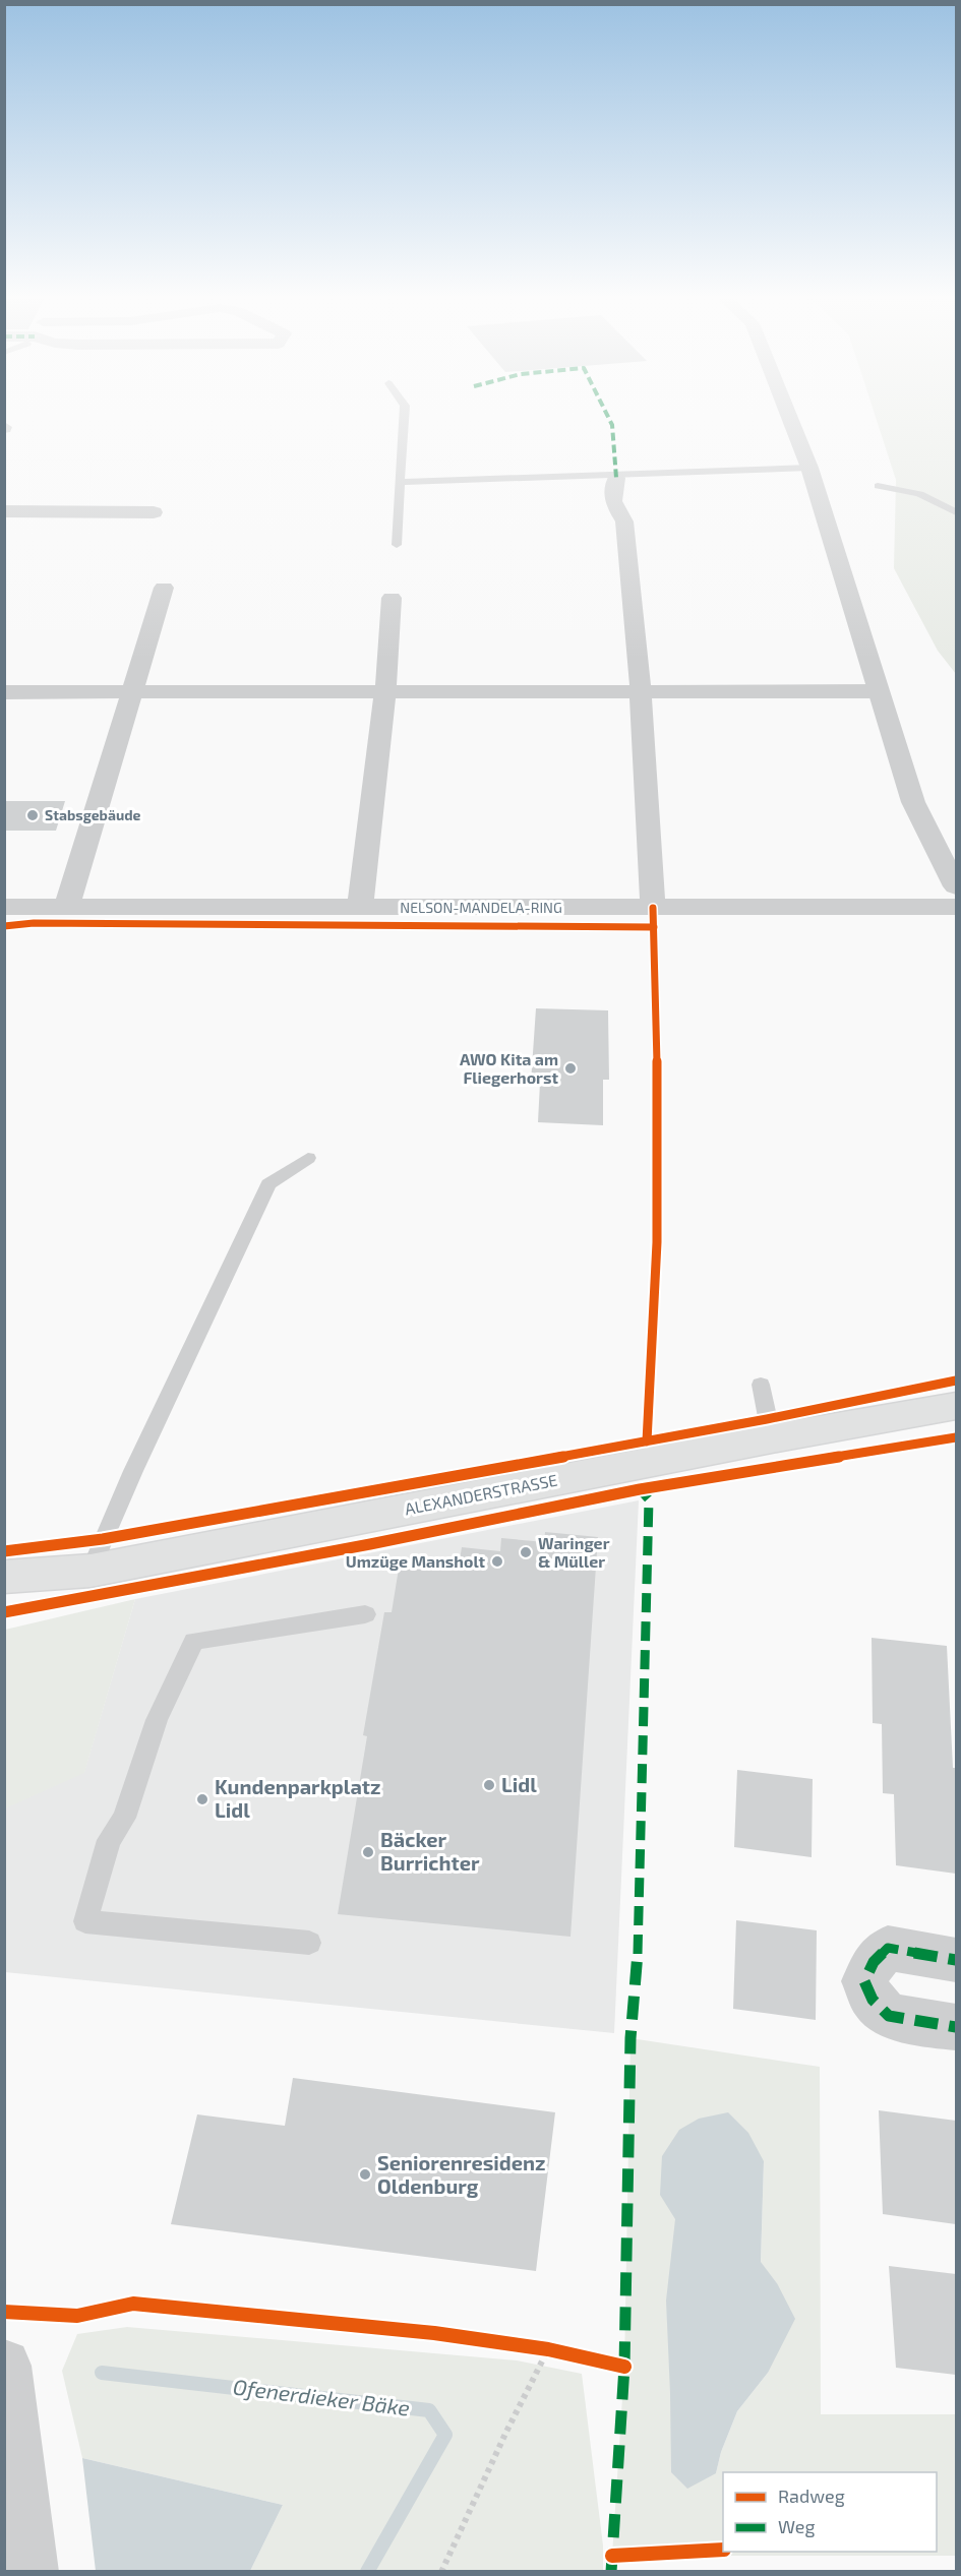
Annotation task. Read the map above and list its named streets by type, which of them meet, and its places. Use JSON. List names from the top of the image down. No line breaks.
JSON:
{"streets":{"main road":["ALEXANDERSTRASSE"],"street":["NELSON-MANDELA-RING"]},"water":["Ofenerdieker Bäke"],"places":["Stabsgebäude","AWO Kita am Fliegerhorst","Waringer & Müller","Umzüge Mansholt","Lidl","Kundenparkplatz Lidl","Bäcker Burrichter","Seniorenresidenz Oldenburg"],"legend":["Radweg","Weg"]}
